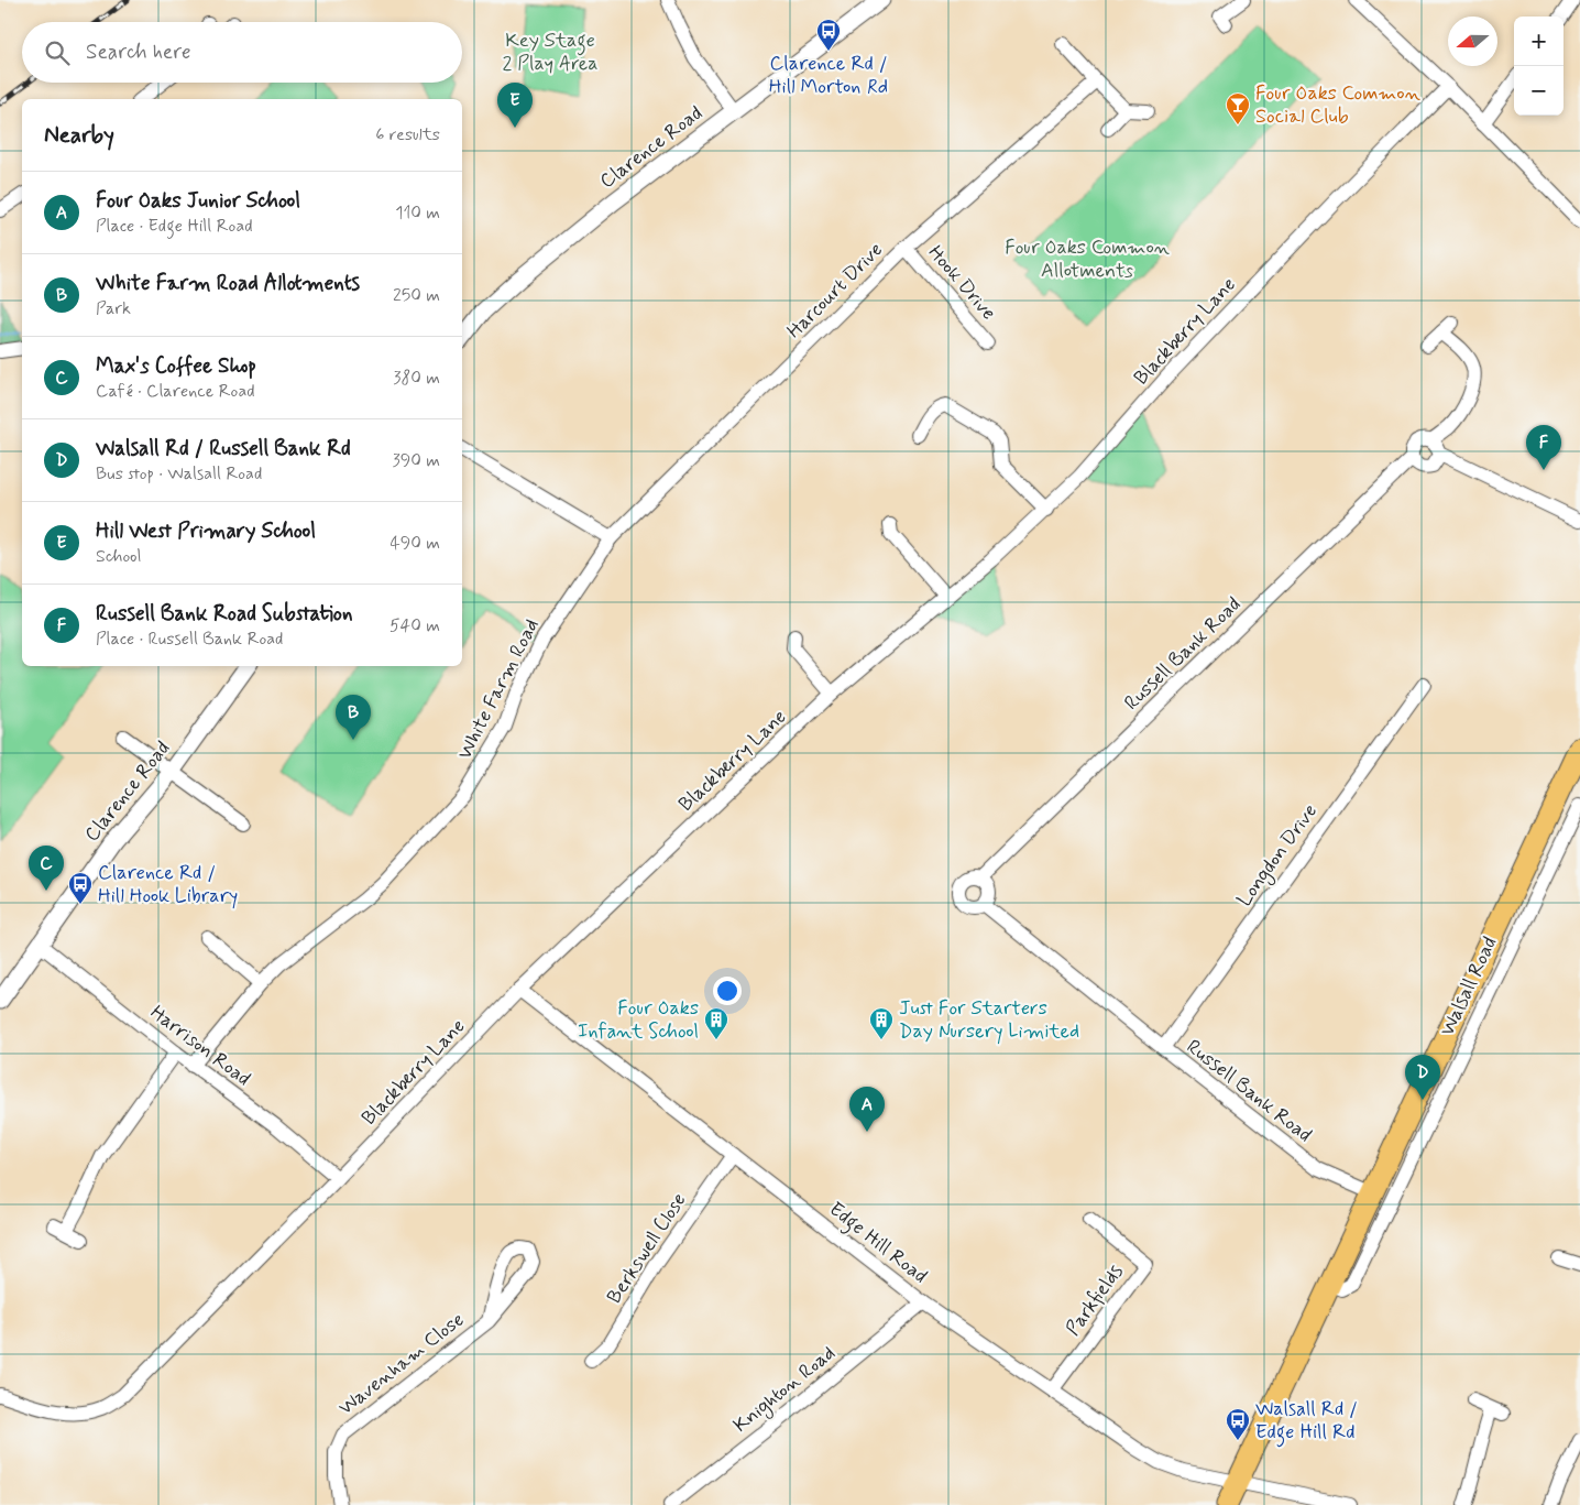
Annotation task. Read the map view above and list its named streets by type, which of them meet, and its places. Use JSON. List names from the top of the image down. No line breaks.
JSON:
{"streets":{"main road":["Walsall Road"],"street":["Clarence Road","Hook Drive","Harcourt Drive","Blackberry Lane","Russell Bank Road","White Farm Road","Longdon Drive","Harrison Road","Edge Hill Road","Berkswell Close","Parkfields","Wavenham Close","Knighton Road"]},"crossings":[["Clarence Road","Harrison Road"],["Hook Drive","Harcourt Drive"],["Harcourt Drive","White Farm Road"],["Blackberry Lane","Harrison Road"],["Blackberry Lane","Edge Hill Road"],["Russell Bank Road","Longdon Drive"],["Russell Bank Road","Walsall Road"],["White Farm Road","Harrison Road"],["Walsall Road","Edge Hill Road"],["Edge Hill Road","Berkswell Close"],["Edge Hill Road","Parkfields"],["Edge Hill Road","Knighton Road"]],"parks":["Key Stage 2 Play Area","Four Oaks Common Allotments"],"places":{"bus stop":["Clarence Rd / Hill Morton Rd","Clarence Rd / Hill Hook Library","Walsall Rd / Edge Hill Rd"],"bar":["Four Oaks Common Social Club"],"building":["Four Oaks Infant School","Just For Starters Day Nursery Limited"]},"north":"left","page":{"map_buttons":["+","−"],"search":"Search here","pins":["E","F","B","C","D","A"],"heading":["Nearby","6 results"],"list":[{"mark":"A","name":"Four Oaks Junior School","note":"Place · Edge Hill Road","value":"110 m"},{"mark":"B","name":"White Farm Road Allotments","note":"Park","value":"250 m"},{"mark":"C","name":"Max's Coffee Shop","note":"Café · Clarence Road","value":"380 m"},{"mark":"D","name":"Walsall Rd / Russell Bank Rd","note":"Bus stop · Walsall Road","value":"390 m"},{"mark":"E","name":"Hill West Primary School","note":"School","value":"490 m"},{"mark":"F","name":"Russell Bank Road Substation","note":"Place · Russell Bank Road","value":"540 m"}]}}
